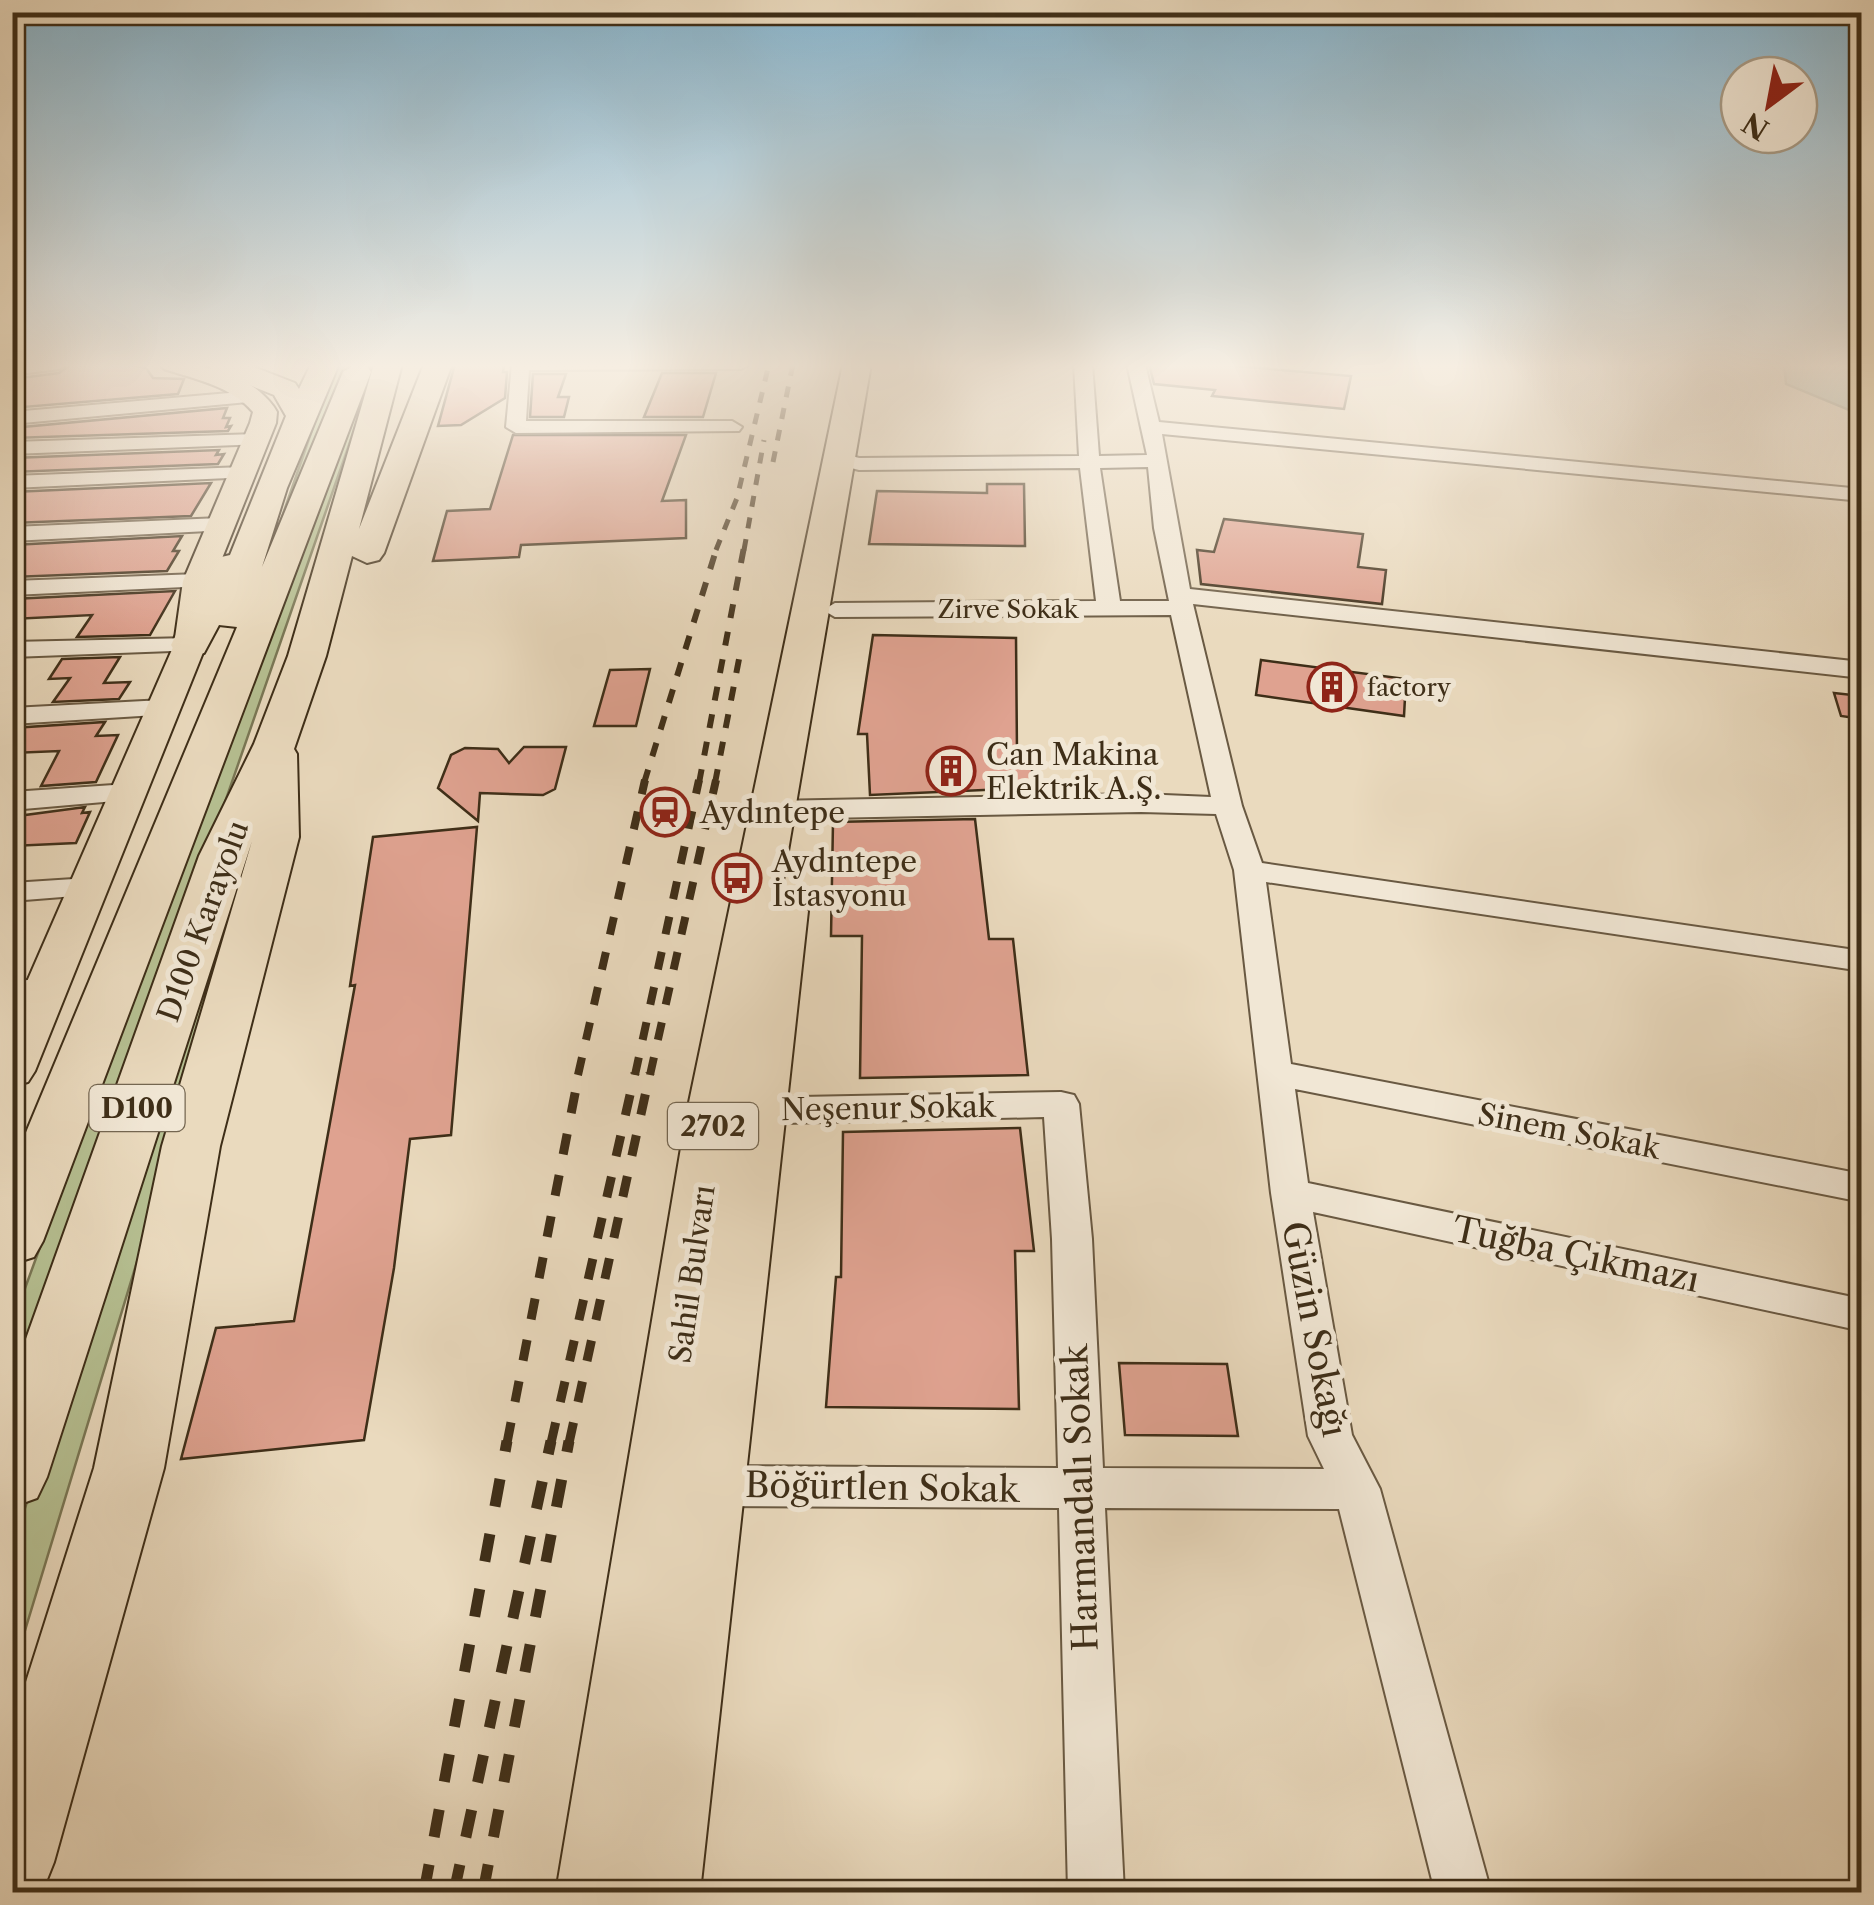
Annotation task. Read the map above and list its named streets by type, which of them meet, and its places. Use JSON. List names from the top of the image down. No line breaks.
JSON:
{"streets":{"highway":["D100 Karayolu","D100","2702","Sahil Bulvarı"],"street":["Zirve Sokak","Neşenur Sokak","Sinem Sokak","Tuğba Çıkmazı","Güzin Sokağı","Böğürtlen Sokak","Harmandalı Sokak"]},"crossings":[["Zirve Sokak","Sahil Bulvarı"],["Zirve Sokak","Güzin Sokağı"],["Neşenur Sokak","Sahil Bulvarı"],["Neşenur Sokak","Harmandalı Sokak"],["Sinem Sokak","Güzin Sokağı"],["Tuğba Çıkmazı","Güzin Sokağı"],["Sahil Bulvarı","Böğürtlen Sokak"],["Güzin Sokağı","Böğürtlen Sokak"],["Böğürtlen Sokak","Harmandalı Sokak"]],"places":{"building":["factory","Can Makina Elektrik A.Ş."],"station":["Aydıntepe"],"bus stop":["Aydıntepe İstasyonu"]},"north":"bottom left"}
